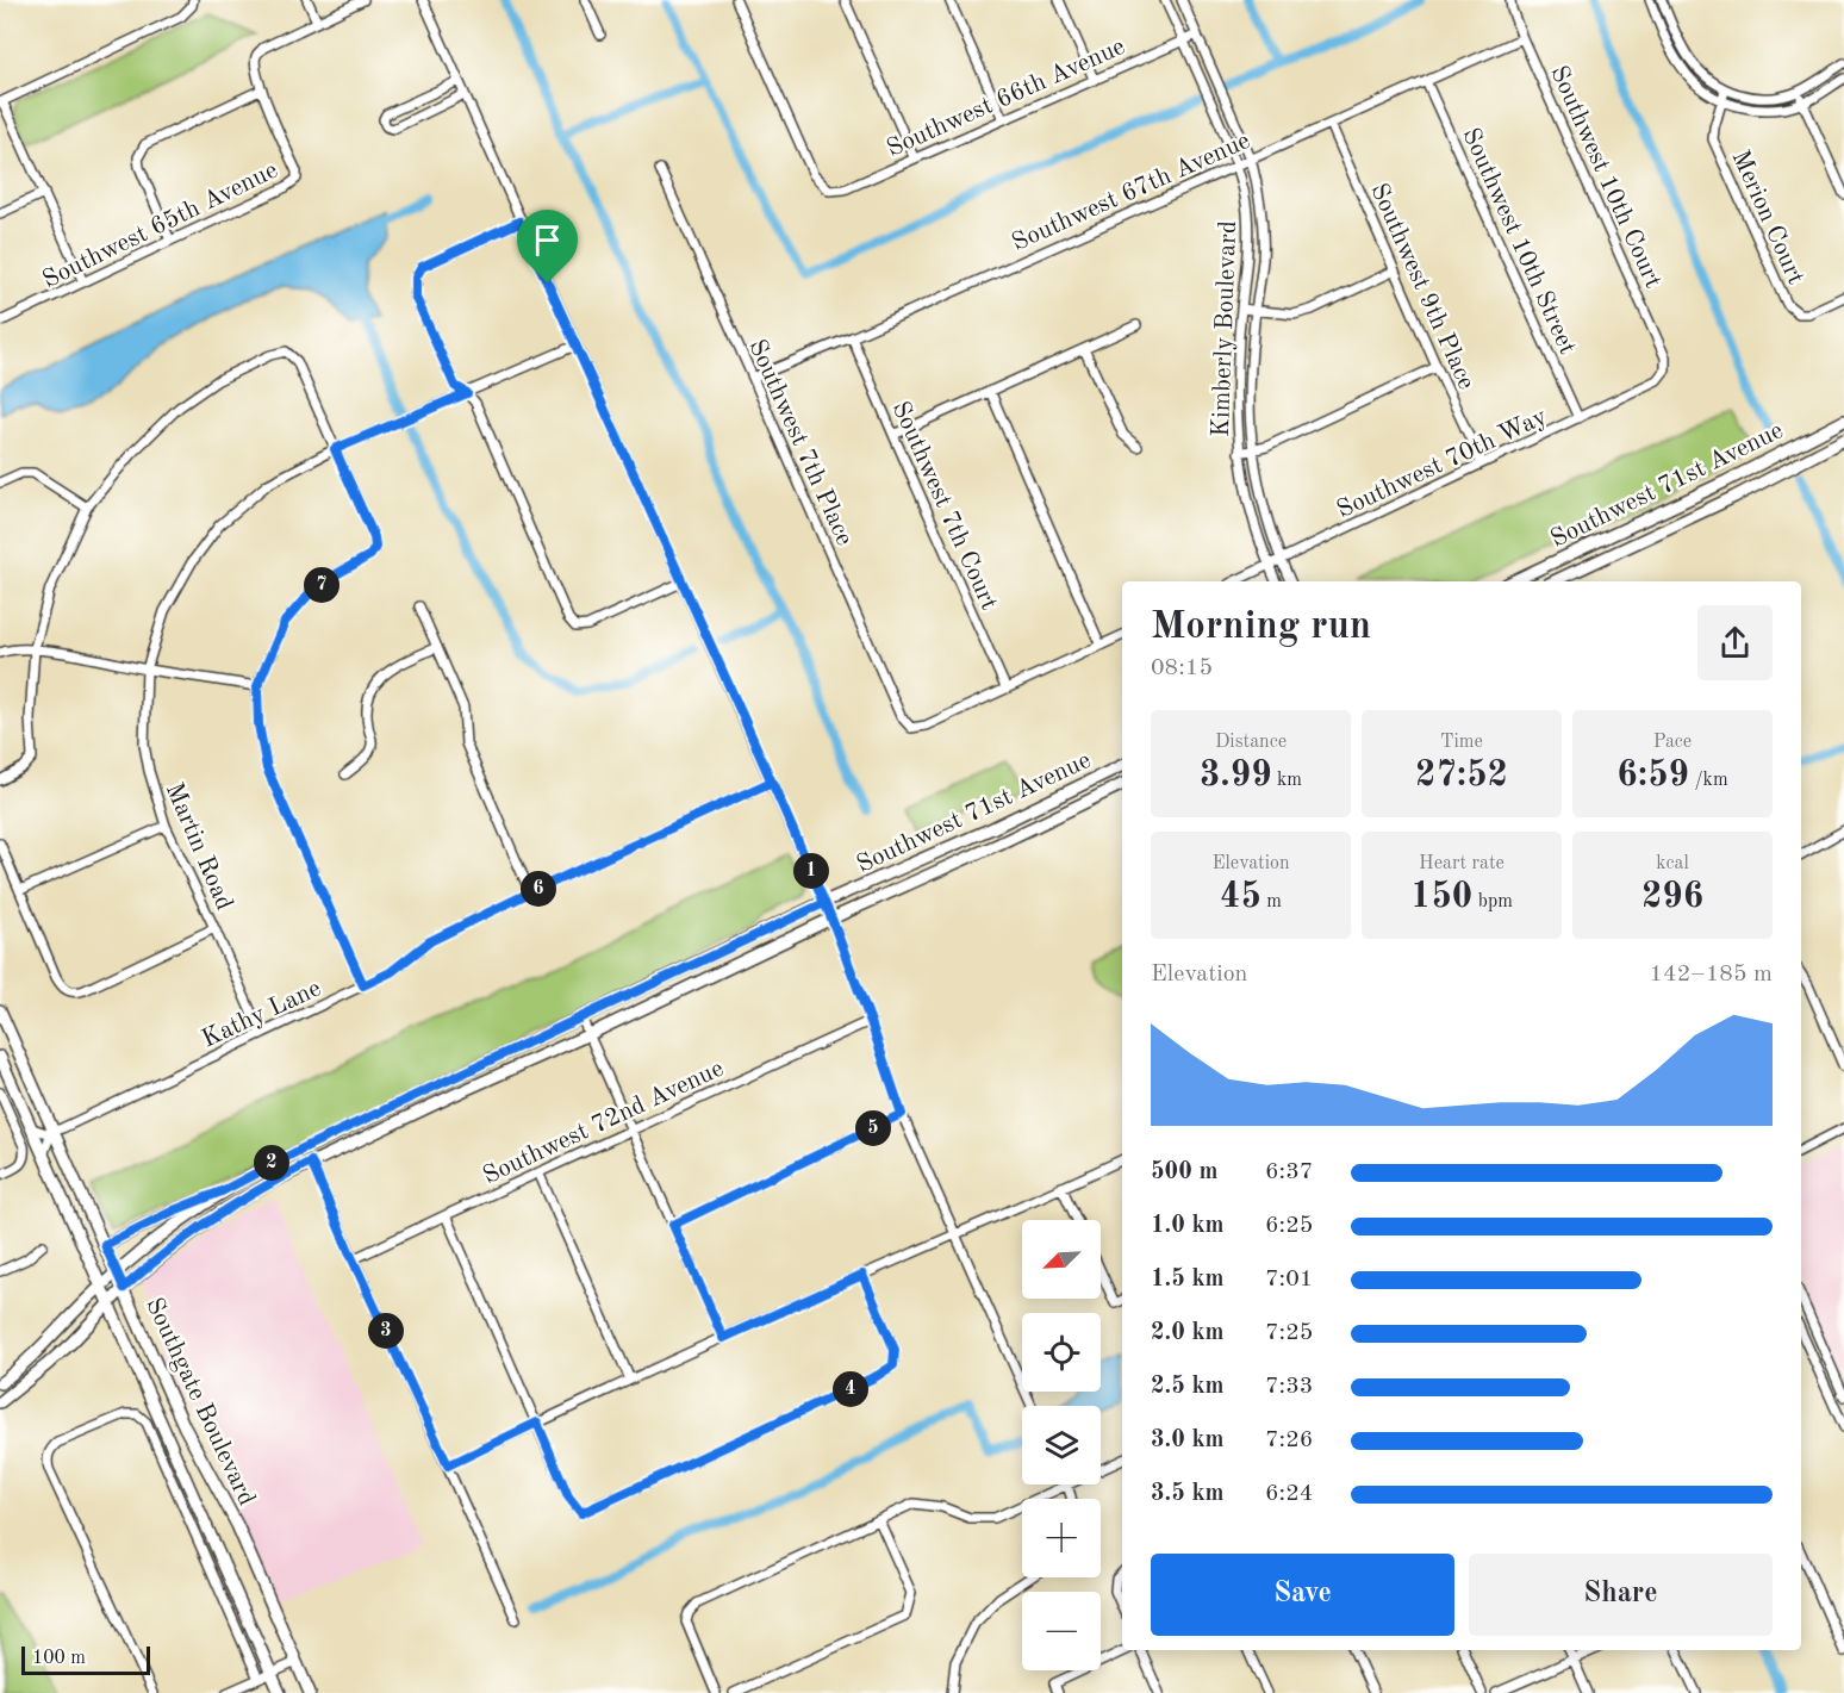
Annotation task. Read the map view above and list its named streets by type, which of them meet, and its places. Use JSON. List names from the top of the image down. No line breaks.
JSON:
{"streets":{"main road":["Southwest 71st Avenue","Southgate Boulevard"],"street":["Southwest 66th Avenue","Southwest 10th Court","Southwest 67th Avenue","Merion Court","Southwest 65th Avenue","Southwest 10th Street","Southwest 9th Place","Kimberly Boulevard","Southwest 7th Place","Southwest 70th Way","Southwest 7th Court","Martin Road","Kathy Lane","Southwest 72nd Avenue"]},"crossings":[["Southwest 66th Avenue","Kimberly Boulevard"],["Southwest 10th Court","Southwest 67th Avenue"],["Southwest 10th Court","Southwest 70th Way"],["Southwest 67th Avenue","Southwest 10th Street"],["Southwest 67th Avenue","Southwest 9th Place"],["Southwest 67th Avenue","Kimberly Boulevard"],["Southwest 67th Avenue","Southwest 7th Place"],["Southwest 67th Avenue","Southwest 7th Court"],["Southwest 10th Street","Southwest 70th Way"],["Southwest 9th Place","Southwest 70th Way"],["Kimberly Boulevard","Southwest 70th Way"],["Southwest 7th Place","Southwest 7th Court"],["Southwest 71st Avenue","Southgate Boulevard"],["Martin Road","Kathy Lane"],["Kathy Lane","Southgate Boulevard"]],"scale_bar":"100 m","north":"bottom left","page":{"pins":["7","1","6","5","2","3","4"],"heading":["Morning run","08:15"],"stats":[["Distance","3.99 km"],["Time","27:52"],["Pace","6:59 /km"],["Elevation","45 m"],["Heart rate","150 bpm"],["kcal","296"]],"chart":["Elevation","142–185 m"],"list":[{"name":"500 m","note":"6:37"},{"name":"1.0 km","note":"6:25"},{"name":"1.5 km","note":"7:01"},{"name":"2.0 km","note":"7:25"},{"name":"2.5 km","note":"7:33"},{"name":"3.0 km","note":"7:26"},{"name":"3.5 km","note":"6:24"}],"map_buttons":["+","−"],"buttons":["Save","Share"],"scale":"100 m"}}
